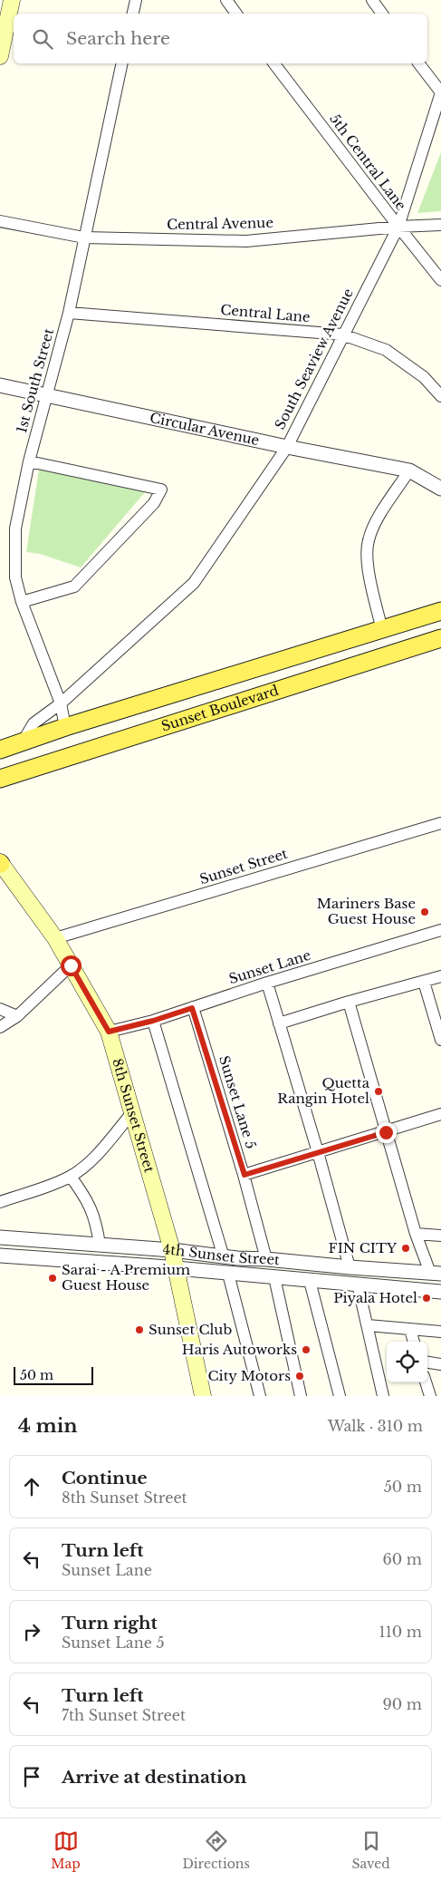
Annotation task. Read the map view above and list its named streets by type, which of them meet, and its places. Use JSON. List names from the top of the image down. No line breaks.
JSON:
{"streets":{"main road":["Sunset Boulevard","8th Sunset Street"],"street":["5th Central Lane","Central Avenue","Central Lane","South Seaview Avenue","1st South Street","Circular Avenue","Sunset Street","Sunset Lane","Sunset Lane 5","4th Sunset Street"]},"crossings":[["5th Central Lane","Central Avenue"],["5th Central Lane","South Seaview Avenue"],["Central Avenue","South Seaview Avenue"],["Central Avenue","1st South Street"],["Central Lane","South Seaview Avenue"],["Central Lane","1st South Street"],["South Seaview Avenue","1st South Street"],["South Seaview Avenue","Circular Avenue"],["South Seaview Avenue","Sunset Boulevard"],["1st South Street","Circular Avenue"],["Sunset Street","8th Sunset Street"],["Sunset Lane","Sunset Lane 5"],["Sunset Lane","8th Sunset Street"],["Sunset Lane 5","4th Sunset Street"],["8th Sunset Street","4th Sunset Street"]],"places":["Mariners Base Guest House","Quetta Rangin Hotel","FIN CITY","Sarai - A Premium Guest House","Piyala Hotel","Sunset Club","Haris Autoworks","City Motors"],"scale_bar":"50 m","page":{"search":"Search here","scale":"50 m","heading":["4 min","Walk · 310 m"],"list":[["Continue","8th Sunset Street","50 m"],["Turn left","Sunset Lane","60 m"],["Turn right","Sunset Lane 5","110 m"],["Turn left","7th Sunset Street","90 m"],"Arrive at destination"],"nav":["Map","Directions","Saved"]}}
